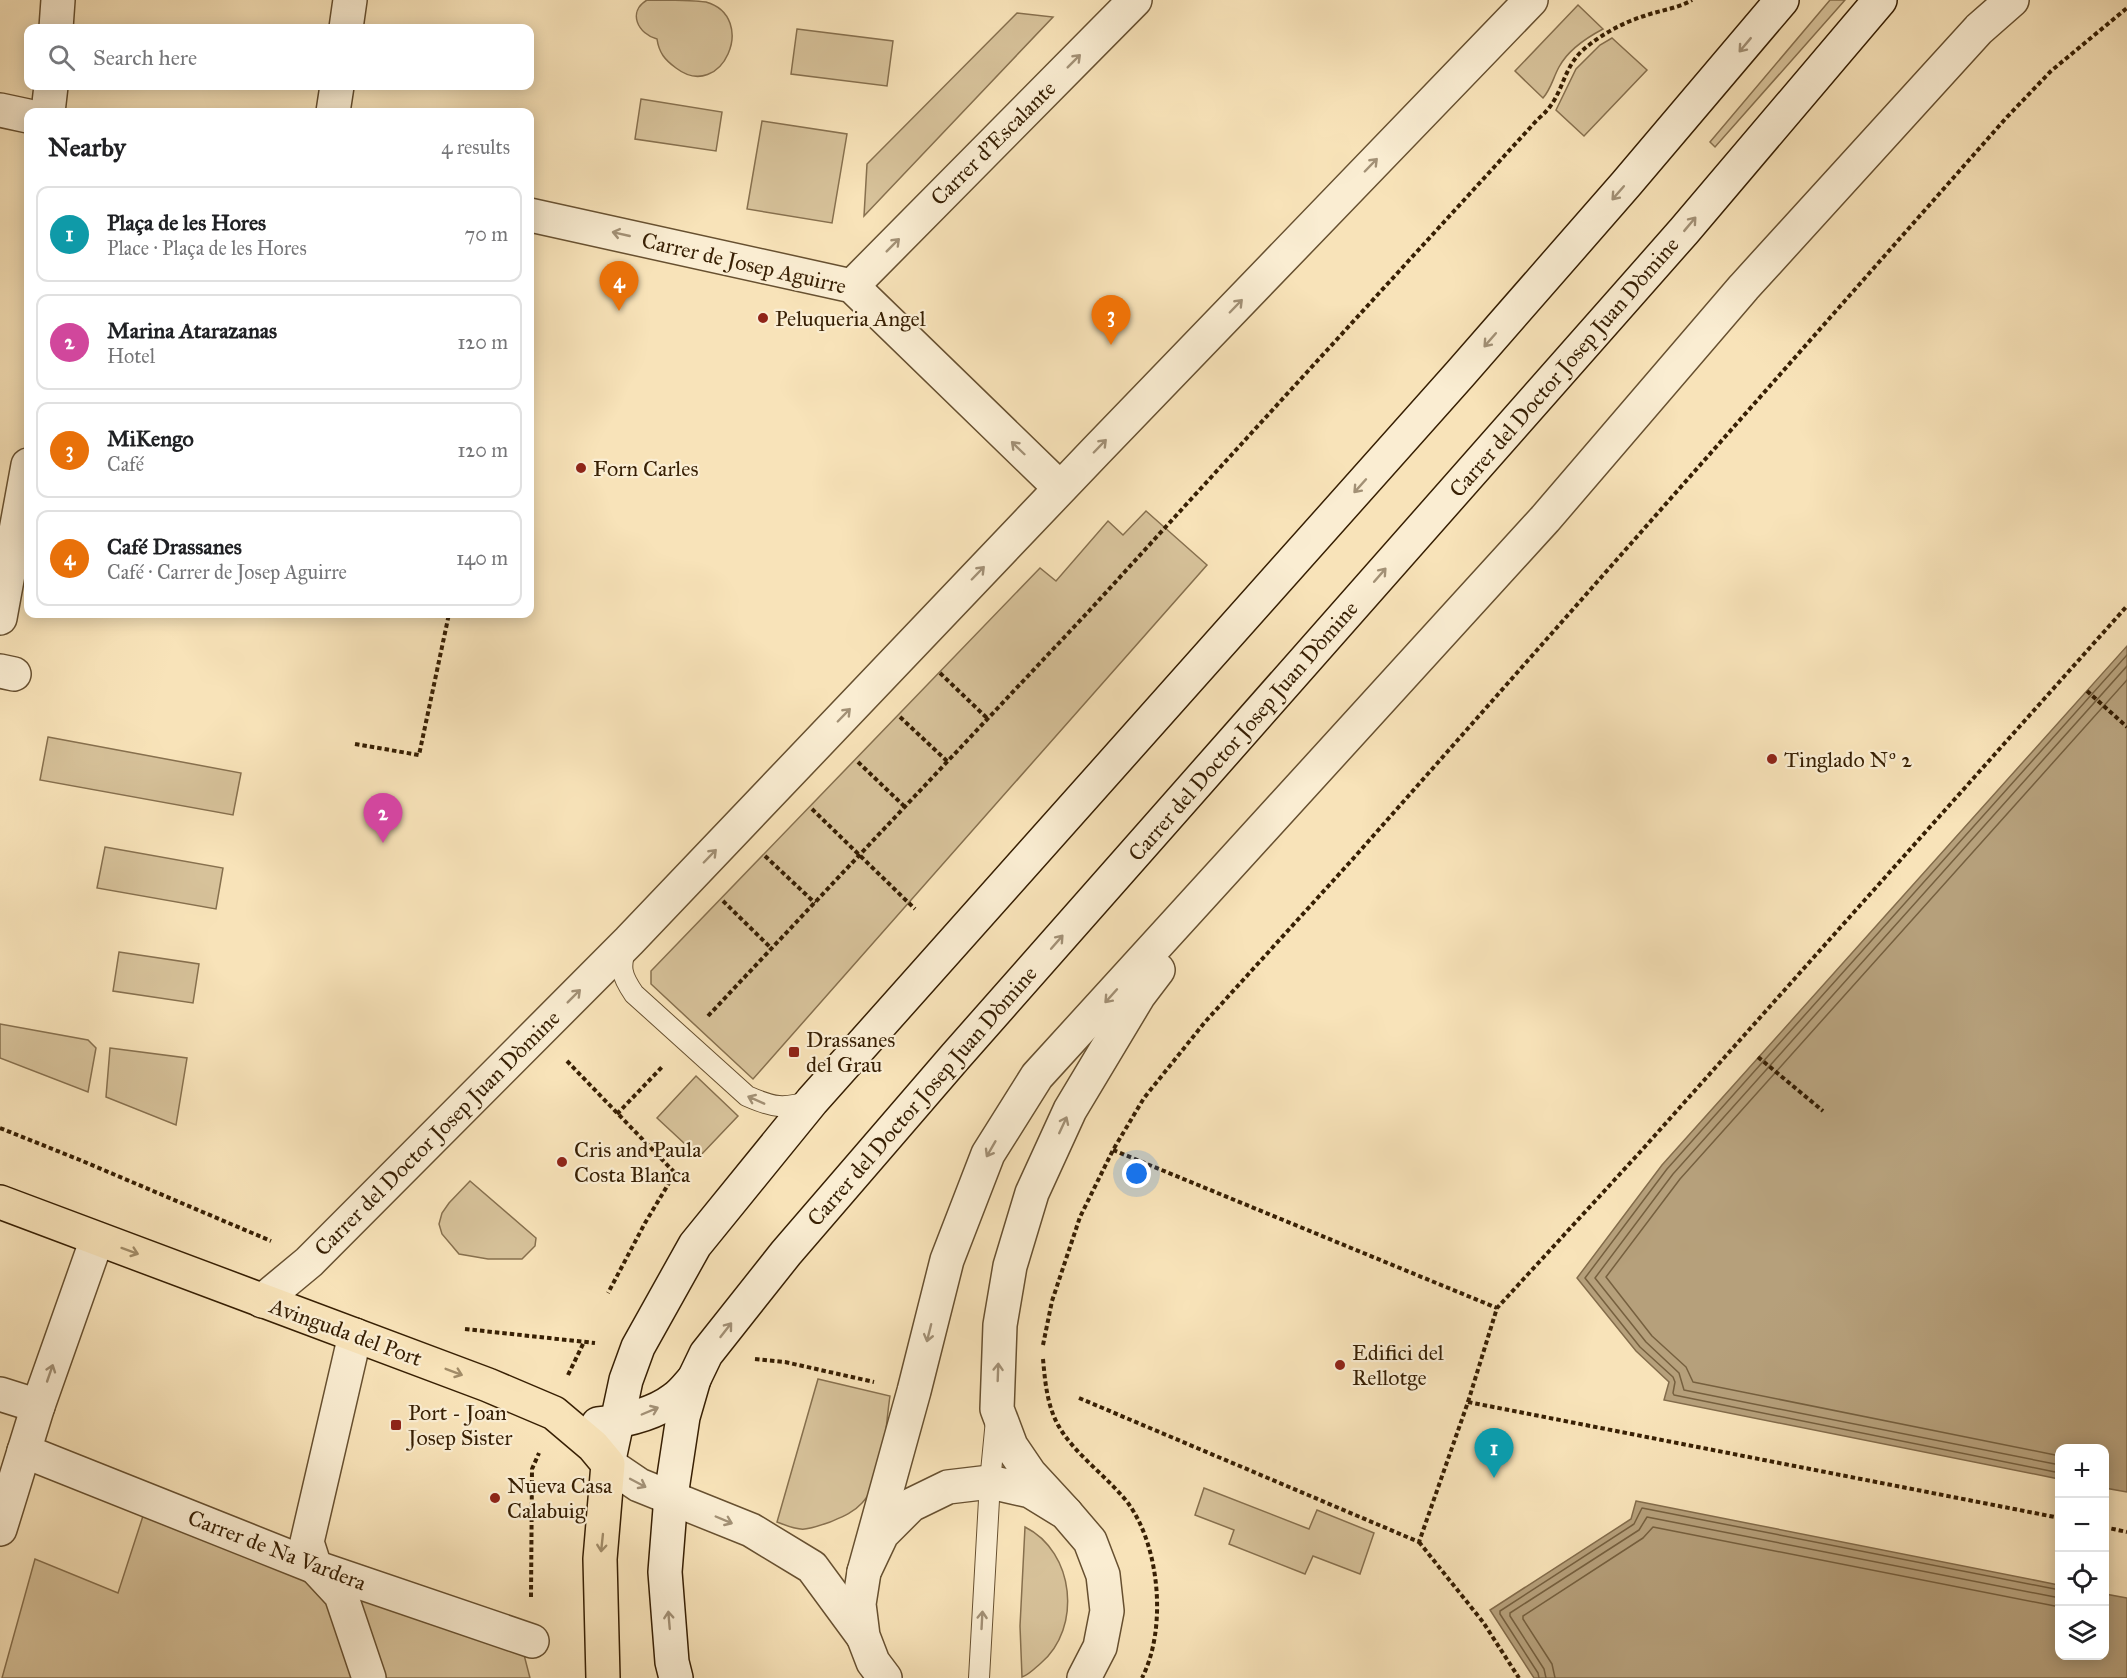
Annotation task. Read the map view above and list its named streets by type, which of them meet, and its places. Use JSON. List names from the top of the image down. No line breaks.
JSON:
{"streets":{"main road":["Avinguda del Port"],"street":["Carrer d'Escalante","Carrer de Josep Aguirre","Carrer del Doctor Josep Juan Dòmine","Carrer de Na Vardera"]},"crossings":[["Carrer d'Escalante","Carrer de Josep Aguirre"],["Carrer de Josep Aguirre","Carrer del Doctor Josep Juan Dòmine"],["Carrer del Doctor Josep Juan Dòmine","Avinguda del Port"]],"one_way":["Carrer d'Escalante","Carrer de Josep Aguirre","Avinguda del Port"],"places":{"other":["Peluqueria Angel","Forn Carles","Tinglado Nº 2","Cris and Paula Costa Blanca","Edifici del Rellotge","Nueva Casa Calabuig"],"transit":["Drassanes del Grau","Port - Joan Josep Sister"]},"page":{"search":"Search here","heading":["Nearby","4 results"],"list":[{"mark":"1","name":"Plaça de les Hores","note":"Place · Plaça de les Hores","value":"70 m"},{"mark":"2","name":"Marina Atarazanas","note":"Hotel","value":"120 m"},{"mark":"3","name":"MiKengo","note":"Café","value":"120 m"},{"mark":"4","name":"Café Drassanes","note":"Café · Carrer de Josep Aguirre","value":"140 m"}],"pins":["4","3","2","1"],"map_buttons":["+","−"]}}
